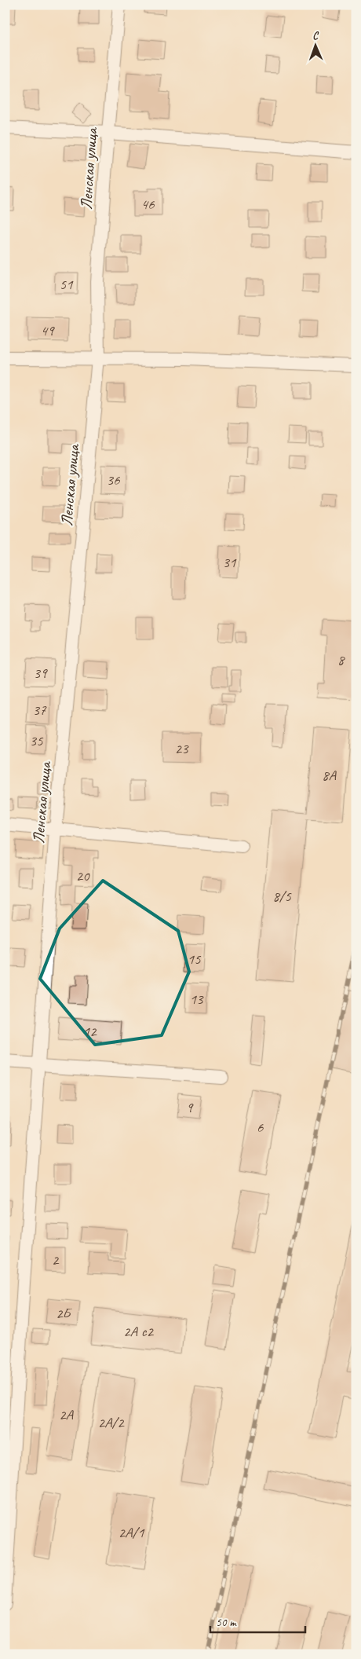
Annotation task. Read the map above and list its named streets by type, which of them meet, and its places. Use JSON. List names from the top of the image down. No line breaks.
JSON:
{"streets":{"street":["Ленская улица"]},"house_numbers":["46","51","49","36","31","8","39","37","35","23","8А","20","8/5","15","13","12","9","6","2","2Б","2А с2","2А","2А/2","2А/1"],"scale_bar":"50 m","north":"top"}
